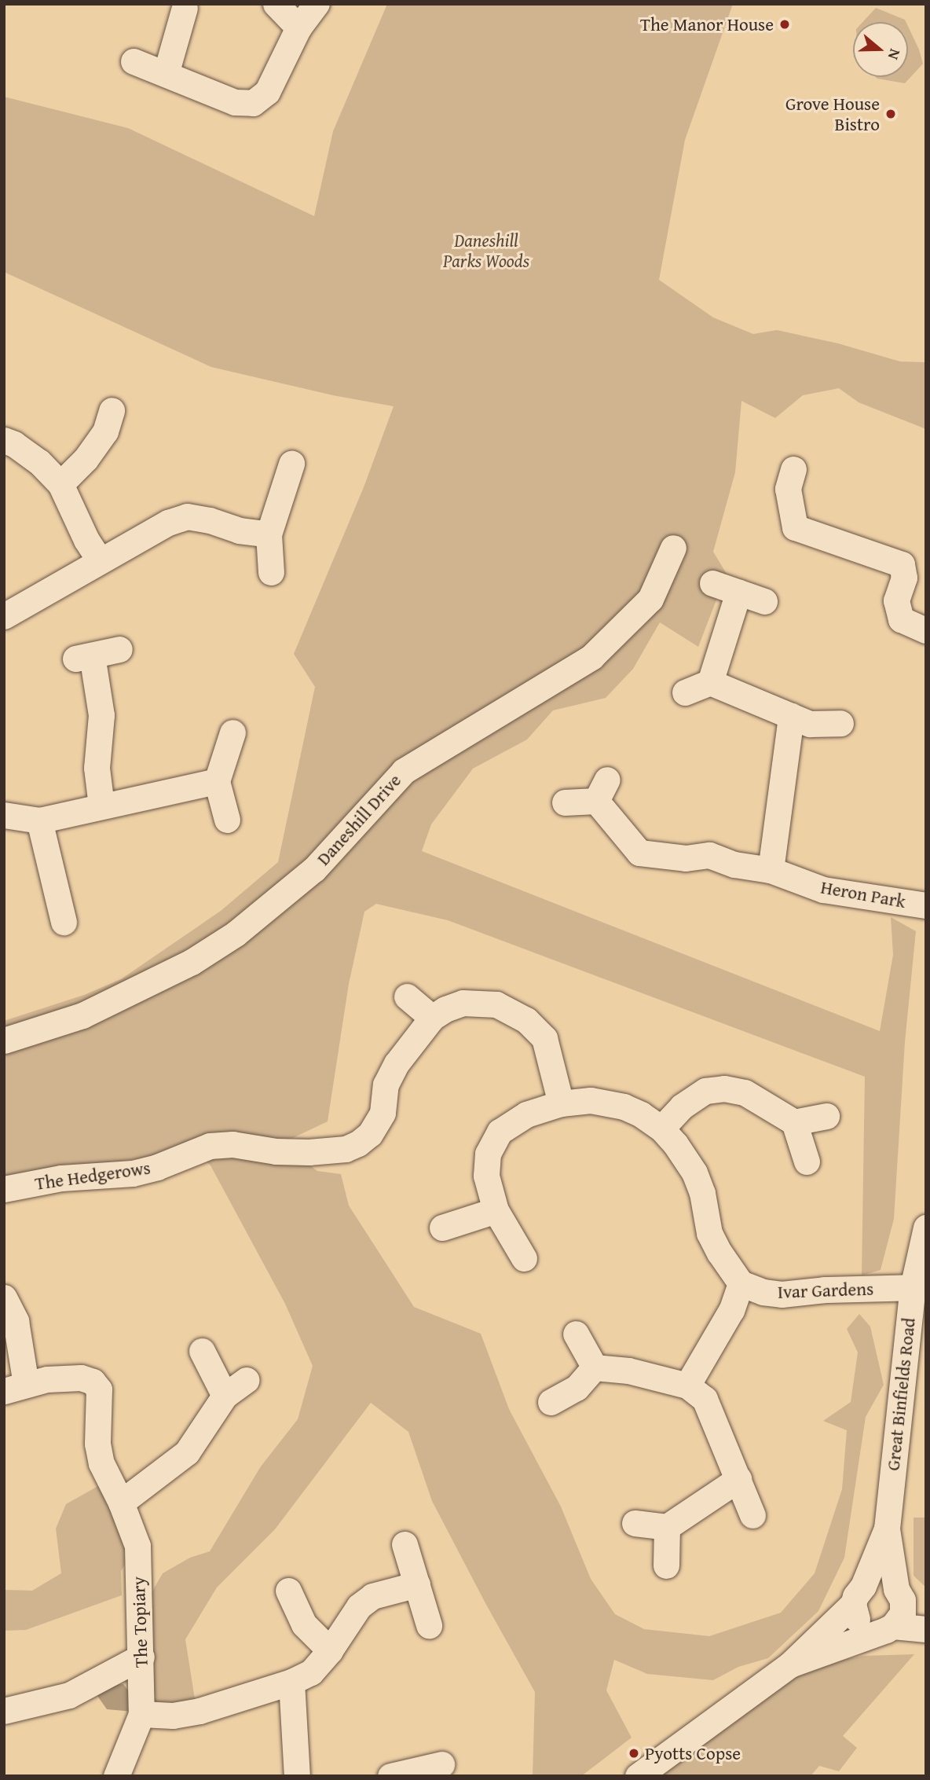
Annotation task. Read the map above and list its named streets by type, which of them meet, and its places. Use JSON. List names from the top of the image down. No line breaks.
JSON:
{"streets":{"street":["Daneshill Drive","Heron Park","The Hedgerows","Ivar Gardens","Great Binfields Road","The Topiary"]},"crossings":[["Ivar Gardens","Great Binfields Road"]],"parks":["Daneshill Parks Woods"],"places":["The Manor House","Grove House Bistro","Pyotts Copse"],"north":"right"}
